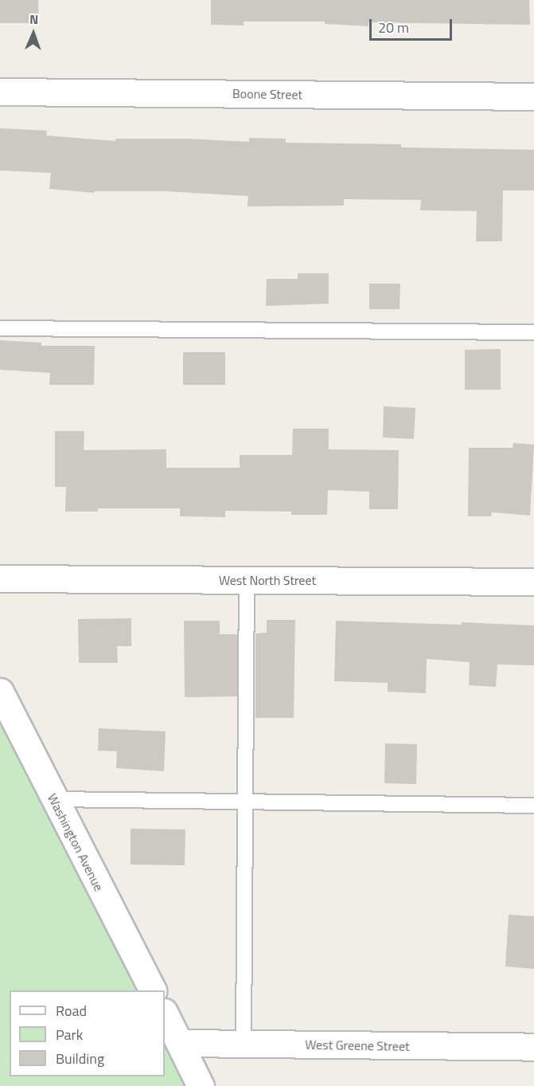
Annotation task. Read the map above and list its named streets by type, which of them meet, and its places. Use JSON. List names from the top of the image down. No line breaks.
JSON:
{"streets":{"street":["Boone Street","West North Street","Washington Avenue","West Greene Street"]},"legend":["Road","Park","Building"],"scale_bar":"20 m","north":"top"}
